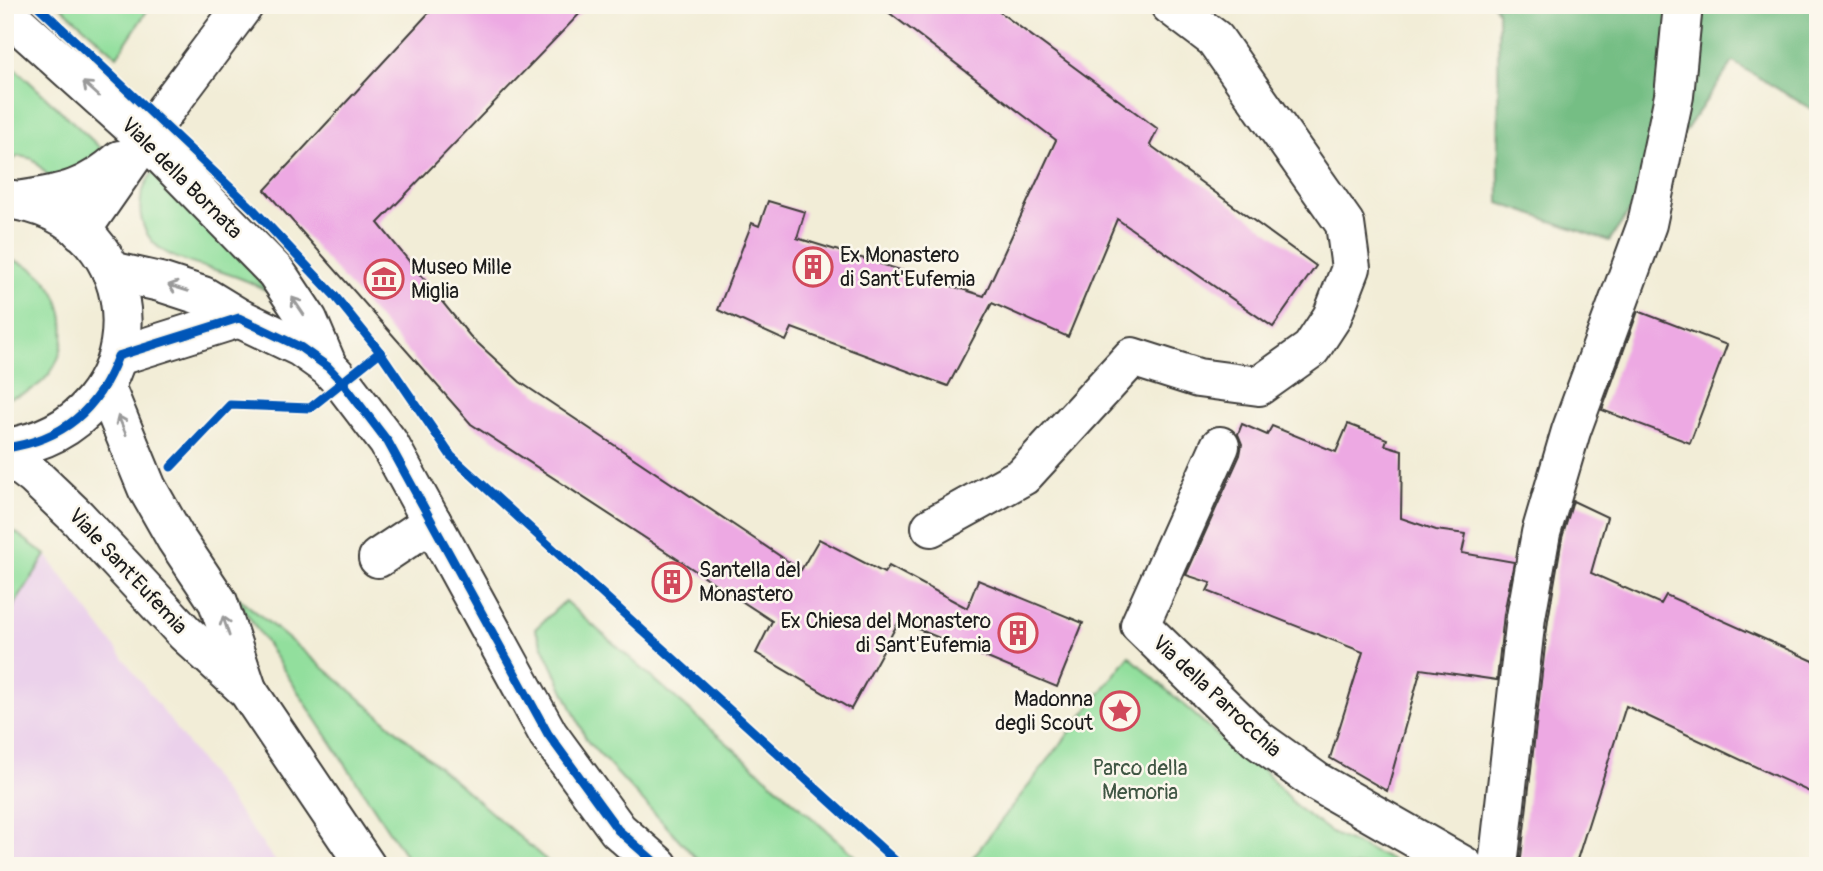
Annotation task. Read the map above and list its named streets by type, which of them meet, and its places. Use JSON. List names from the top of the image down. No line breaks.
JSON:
{"streets":{"street":["Viale della Bornata","Viale Sant'Eufemia","Via della Parrocchia"]},"parks":["Parco della Memoria"],"places":{"building":["Ex Monastero di Sant'Eufemia","Santella del Monastero","Ex Chiesa del Monastero di Sant'Eufemia"],"museum":["Museo Mille Miglia"],"place":["Madonna degli Scout"]}}
